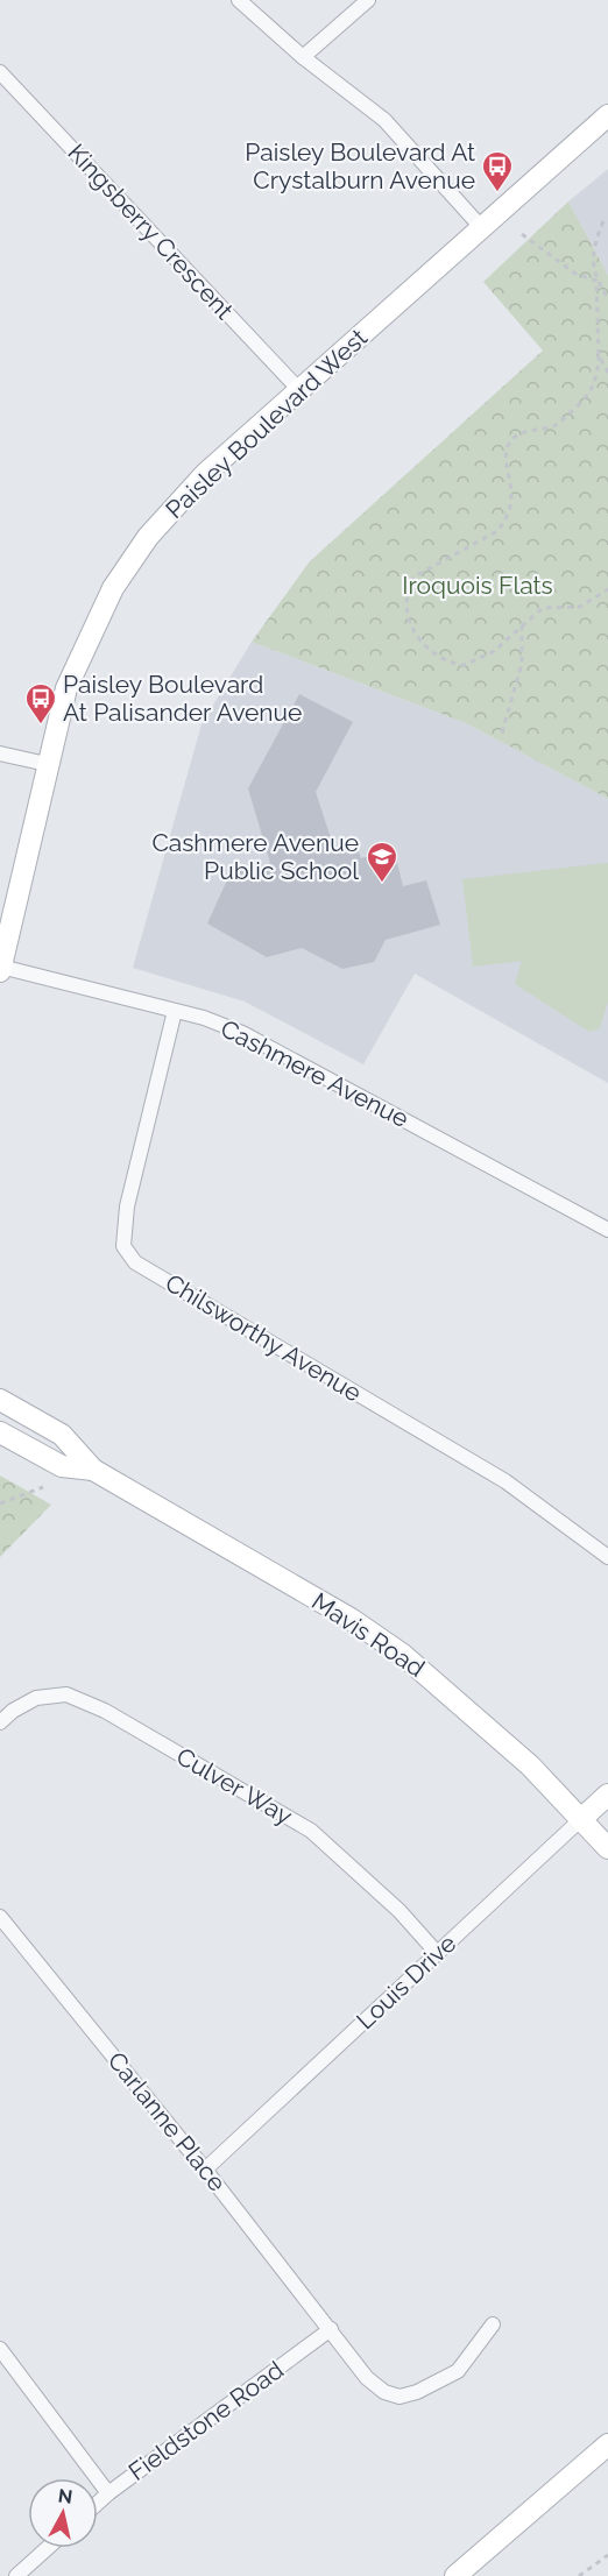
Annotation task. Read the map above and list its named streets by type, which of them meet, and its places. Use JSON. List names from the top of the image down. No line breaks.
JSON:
{"streets":{"street":["Kingsberry Crescent","Paisley Boulevard West","Cashmere Avenue","Chilsworthy Avenue","Mavis Road","Culver Way","Louis Drive","Carlanne Place","Fieldstone Road"]},"crossings":[["Kingsberry Crescent","Paisley Boulevard West"],["Paisley Boulevard West","Cashmere Avenue"],["Cashmere Avenue","Chilsworthy Avenue"],["Mavis Road","Louis Drive"],["Culver Way","Louis Drive"],["Louis Drive","Carlanne Place"],["Carlanne Place","Fieldstone Road"]],"parks":["Iroquois Flats"],"places":{"bus stop":["Paisley Boulevard At Crystalburn Avenue","Paisley Boulevard At Palisander Avenue"],"school or university":["Cashmere Avenue Public School"]},"north":"top"}
